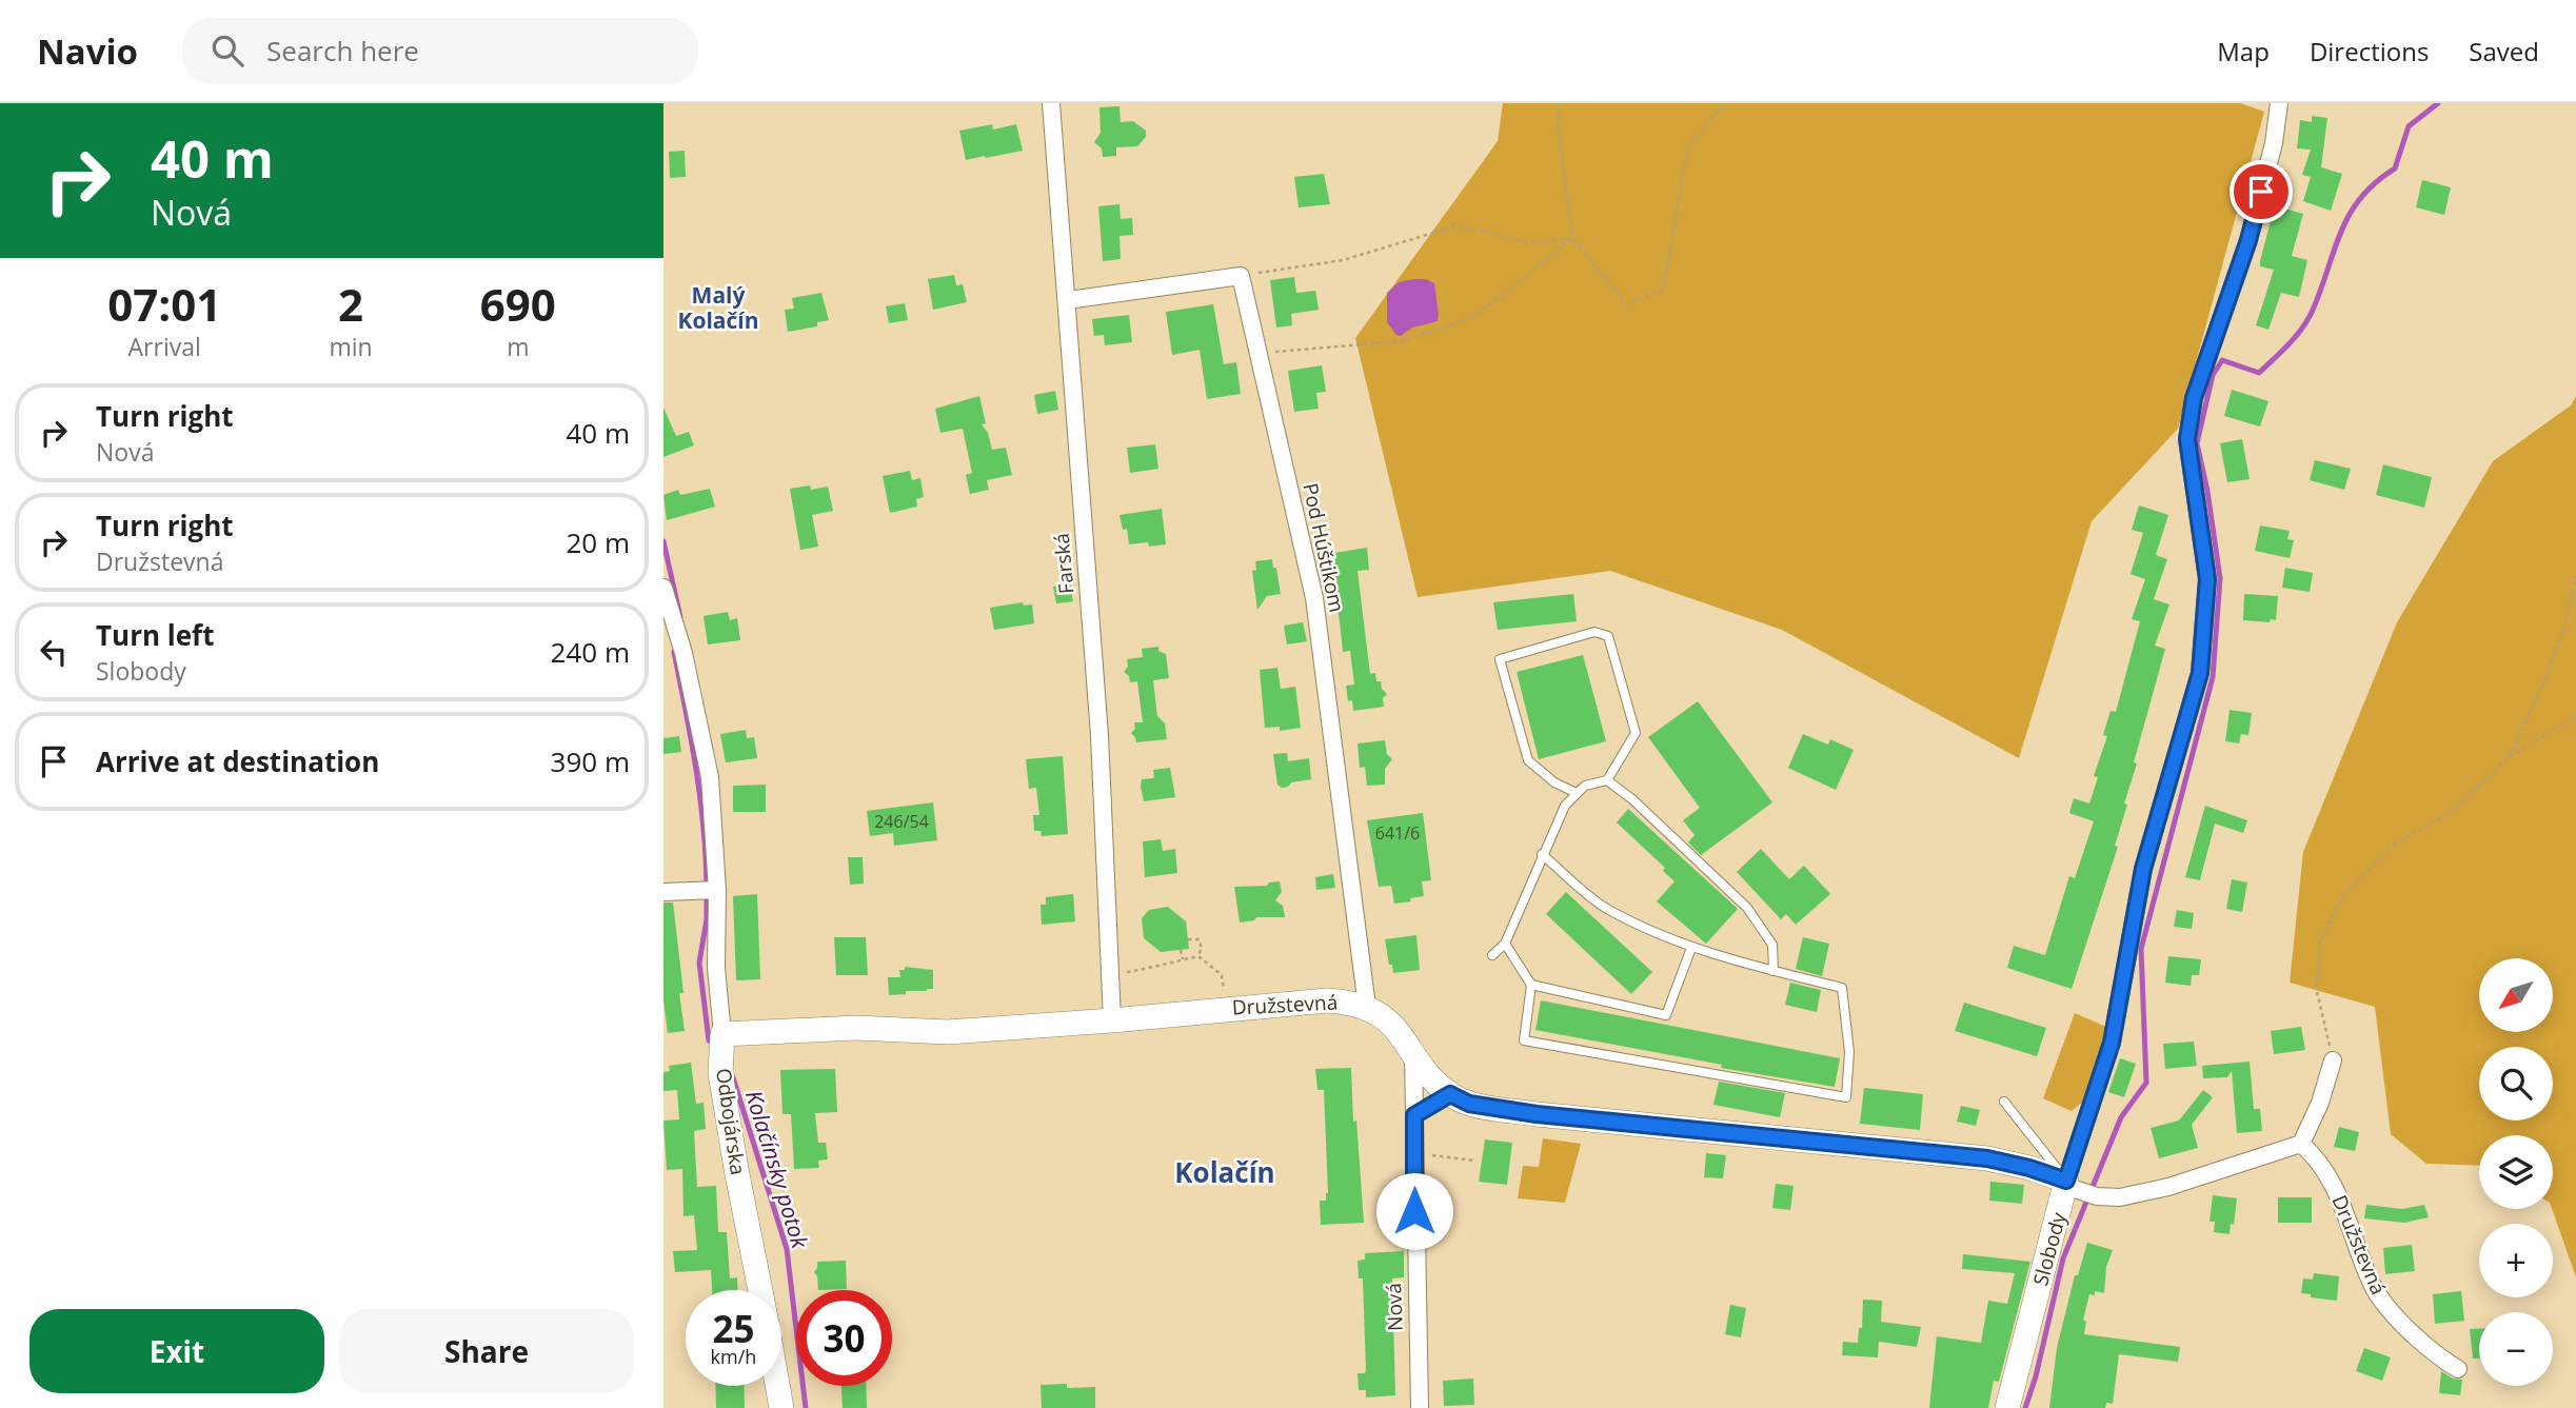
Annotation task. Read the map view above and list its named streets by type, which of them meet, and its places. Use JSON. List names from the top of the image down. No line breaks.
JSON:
{"streets":{"street":["Pod Húštikom","Farská","Družstevná","Odbojárska","Slobody","Nová"]},"crossings":[["Pod Húštikom","Družstevná"],["Farská","Družstevná"],["Družstevná","Odbojárska"],["Družstevná","Slobody"],["Družstevná","Nová"]],"districts":["Malý Kolačín","Kolačín"],"water":["Kolačínsky potok"],"house_numbers":["246/54","641/6"],"north":"bottom left","page":{"header":"Navio","search":"Search here","nav":["Map","Directions","Saved"],"turn":["40 m","Nová"],"eta":["07:01","Arrival","2","min","690","m"],"list":[{"name":"Turn right","note":"Nová","value":"40 m"},{"name":"Turn right","note":"Družstevná","value":"20 m"},{"name":"Turn left","note":"Slobody","value":"240 m"},{"name":"Arrive at destination","value":"390 m"}],"map_buttons":["+","−"],"speed":"25 km/h","limit":"30","buttons":["Exit","Share"]}}
